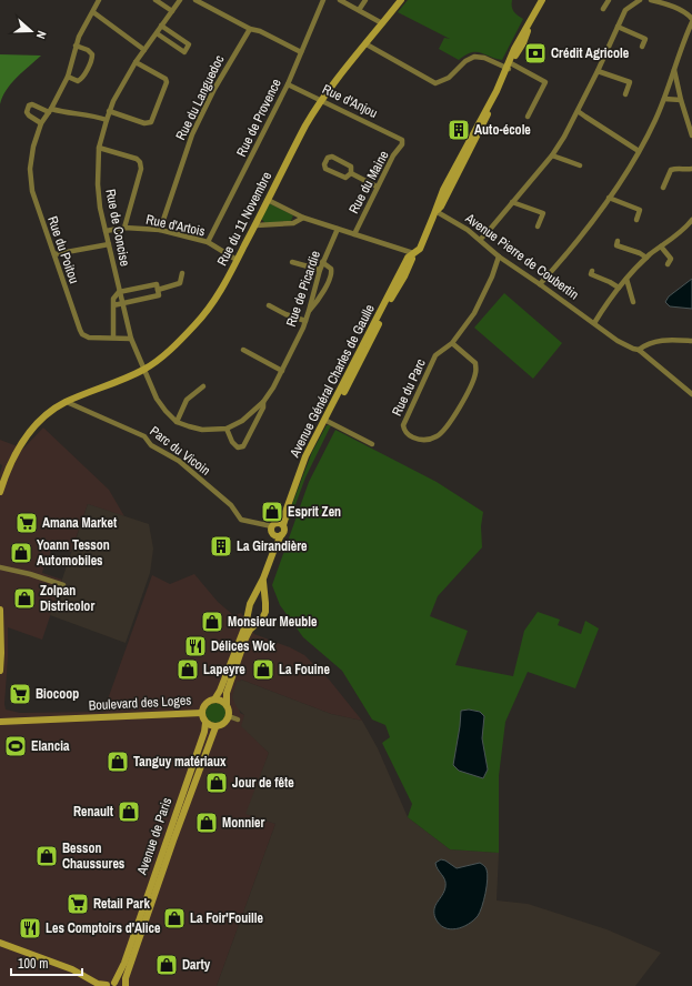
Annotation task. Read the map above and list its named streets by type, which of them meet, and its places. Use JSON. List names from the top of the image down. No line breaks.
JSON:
{"streets":{"main road":["Rue du 11 Novembre","Avenue Général Charles de Gaulle","Boulevard des Loges","Avenue de Paris"],"street":["Rue du Languedoc","Rue d'Anjou","Rue de Provence","Rue du Maine","Rue d'Artois","Rue de Concise","Rue du Poitou","Avenue Pierre de Coubertin","Rue de Picardie","Rue du Parc","Parc du Vicoin"]},"crossings":[["Rue du Languedoc","Rue d'Artois"],["Rue d'Anjou","Rue de Provence"],["Rue d'Anjou","Rue du Maine"],["Rue d'Anjou","Rue du 11 Novembre"],["Rue de Provence","Rue d'Artois"],["Rue du 11 Novembre","Rue d'Artois"],["Rue du 11 Novembre","Rue de Concise"],["Rue du 11 Novembre","Rue de Picardie"],["Rue du 11 Novembre","Parc du Vicoin"],["Rue d'Artois","Rue de Concise"],["Rue de Concise","Rue du Poitou"],["Rue de Concise","Rue de Picardie"],["Avenue Pierre de Coubertin","Avenue Général Charles de Gaulle"],["Avenue Pierre de Coubertin","Rue du Parc"],["Avenue Général Charles de Gaulle","Parc du Vicoin"],["Boulevard des Loges","Avenue de Paris"]],"places":{"bank":["Crédit Agricole"],"building":["Auto-école","La Girandière"],"shop":["Esprit Zen","Yoann Tesson Automobiles","Zolpan Districolor","Monsieur Meuble","Lapeyre","La Fouine","Tanguy matériaux","Jour de fête","Renault","Monnier","Besson Chaussures","La Foir'Fouille","Darty"],"supermarket":["Amana Market","Biocoop","Retail Park"],"restaurant":["Délices Wok","Les Comptoirs d'Alice"],"sports":["Elancia"]},"scale_bar":"100 m","north":"right"}
